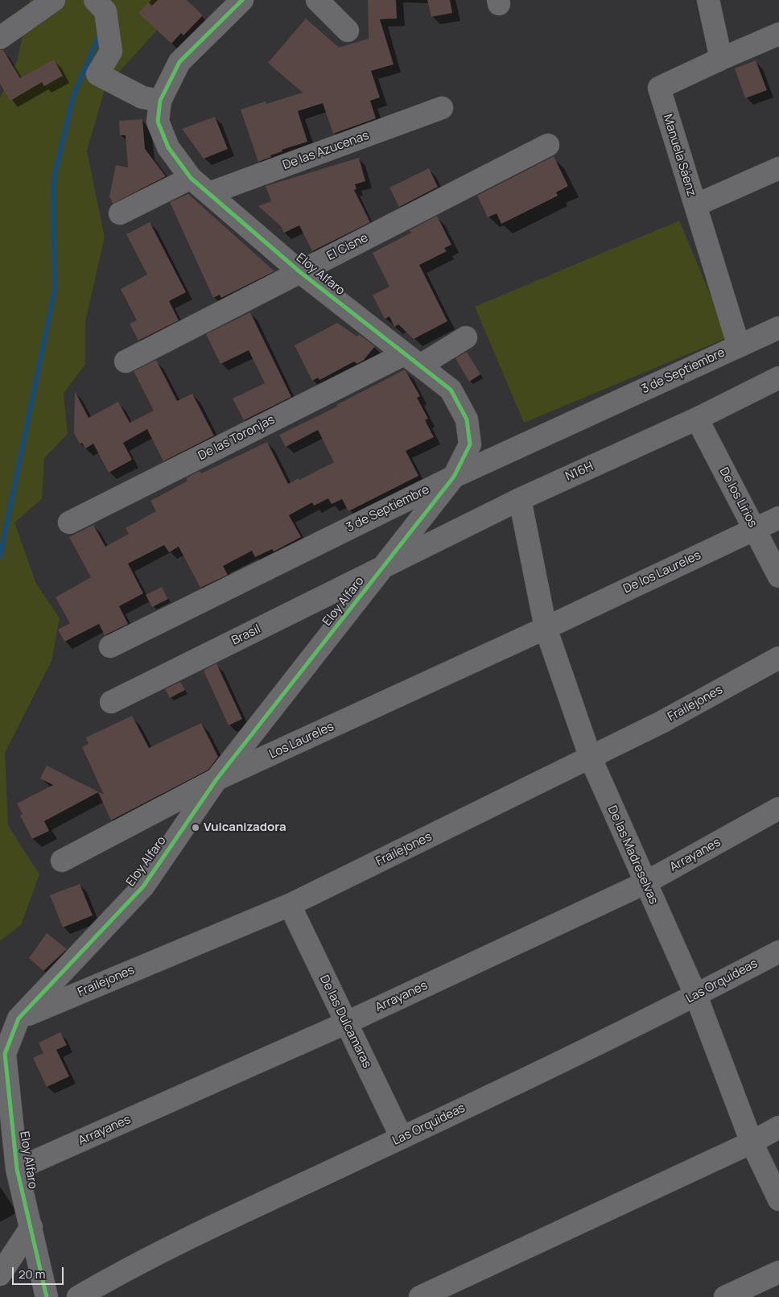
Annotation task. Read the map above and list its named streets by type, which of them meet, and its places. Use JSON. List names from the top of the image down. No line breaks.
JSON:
{"streets":{"street":["De las Azucenas","Manuela Sáenz","El Cisne","Eloy Alfaro","3 de Septiembre","De las Toronjas","N16H","De los Lirios","De los Laureles","Brasil","Frailejones","Los Laureles","De las Madreselvas","Arrayanes","Las Orquideas","De las Dulcamaras"]},"crossings":[["De las Azucenas","Eloy Alfaro"],["Manuela Sáenz","3 de Septiembre"],["El Cisne","Eloy Alfaro"],["Eloy Alfaro","3 de Septiembre"],["Eloy Alfaro","De las Toronjas"],["Eloy Alfaro","N16H"],["Eloy Alfaro","Brasil"],["Eloy Alfaro","Frailejones"],["Eloy Alfaro","Los Laureles"],["Eloy Alfaro","Arrayanes"],["N16H","De los Lirios"],["N16H","Brasil"],["N16H","De las Madreselvas"],["De los Lirios","De los Laureles"],["De los Laureles","Los Laureles"],["De los Laureles","De las Madreselvas"],["Frailejones","De las Madreselvas"],["Frailejones","De las Dulcamaras"],["Los Laureles","De las Madreselvas"],["De las Madreselvas","Arrayanes"],["De las Madreselvas","Las Orquideas"],["Arrayanes","De las Dulcamaras"],["Las Orquideas","De las Dulcamaras"]],"places":["Vulcanizadora"],"scale_bar":"20 m"}
